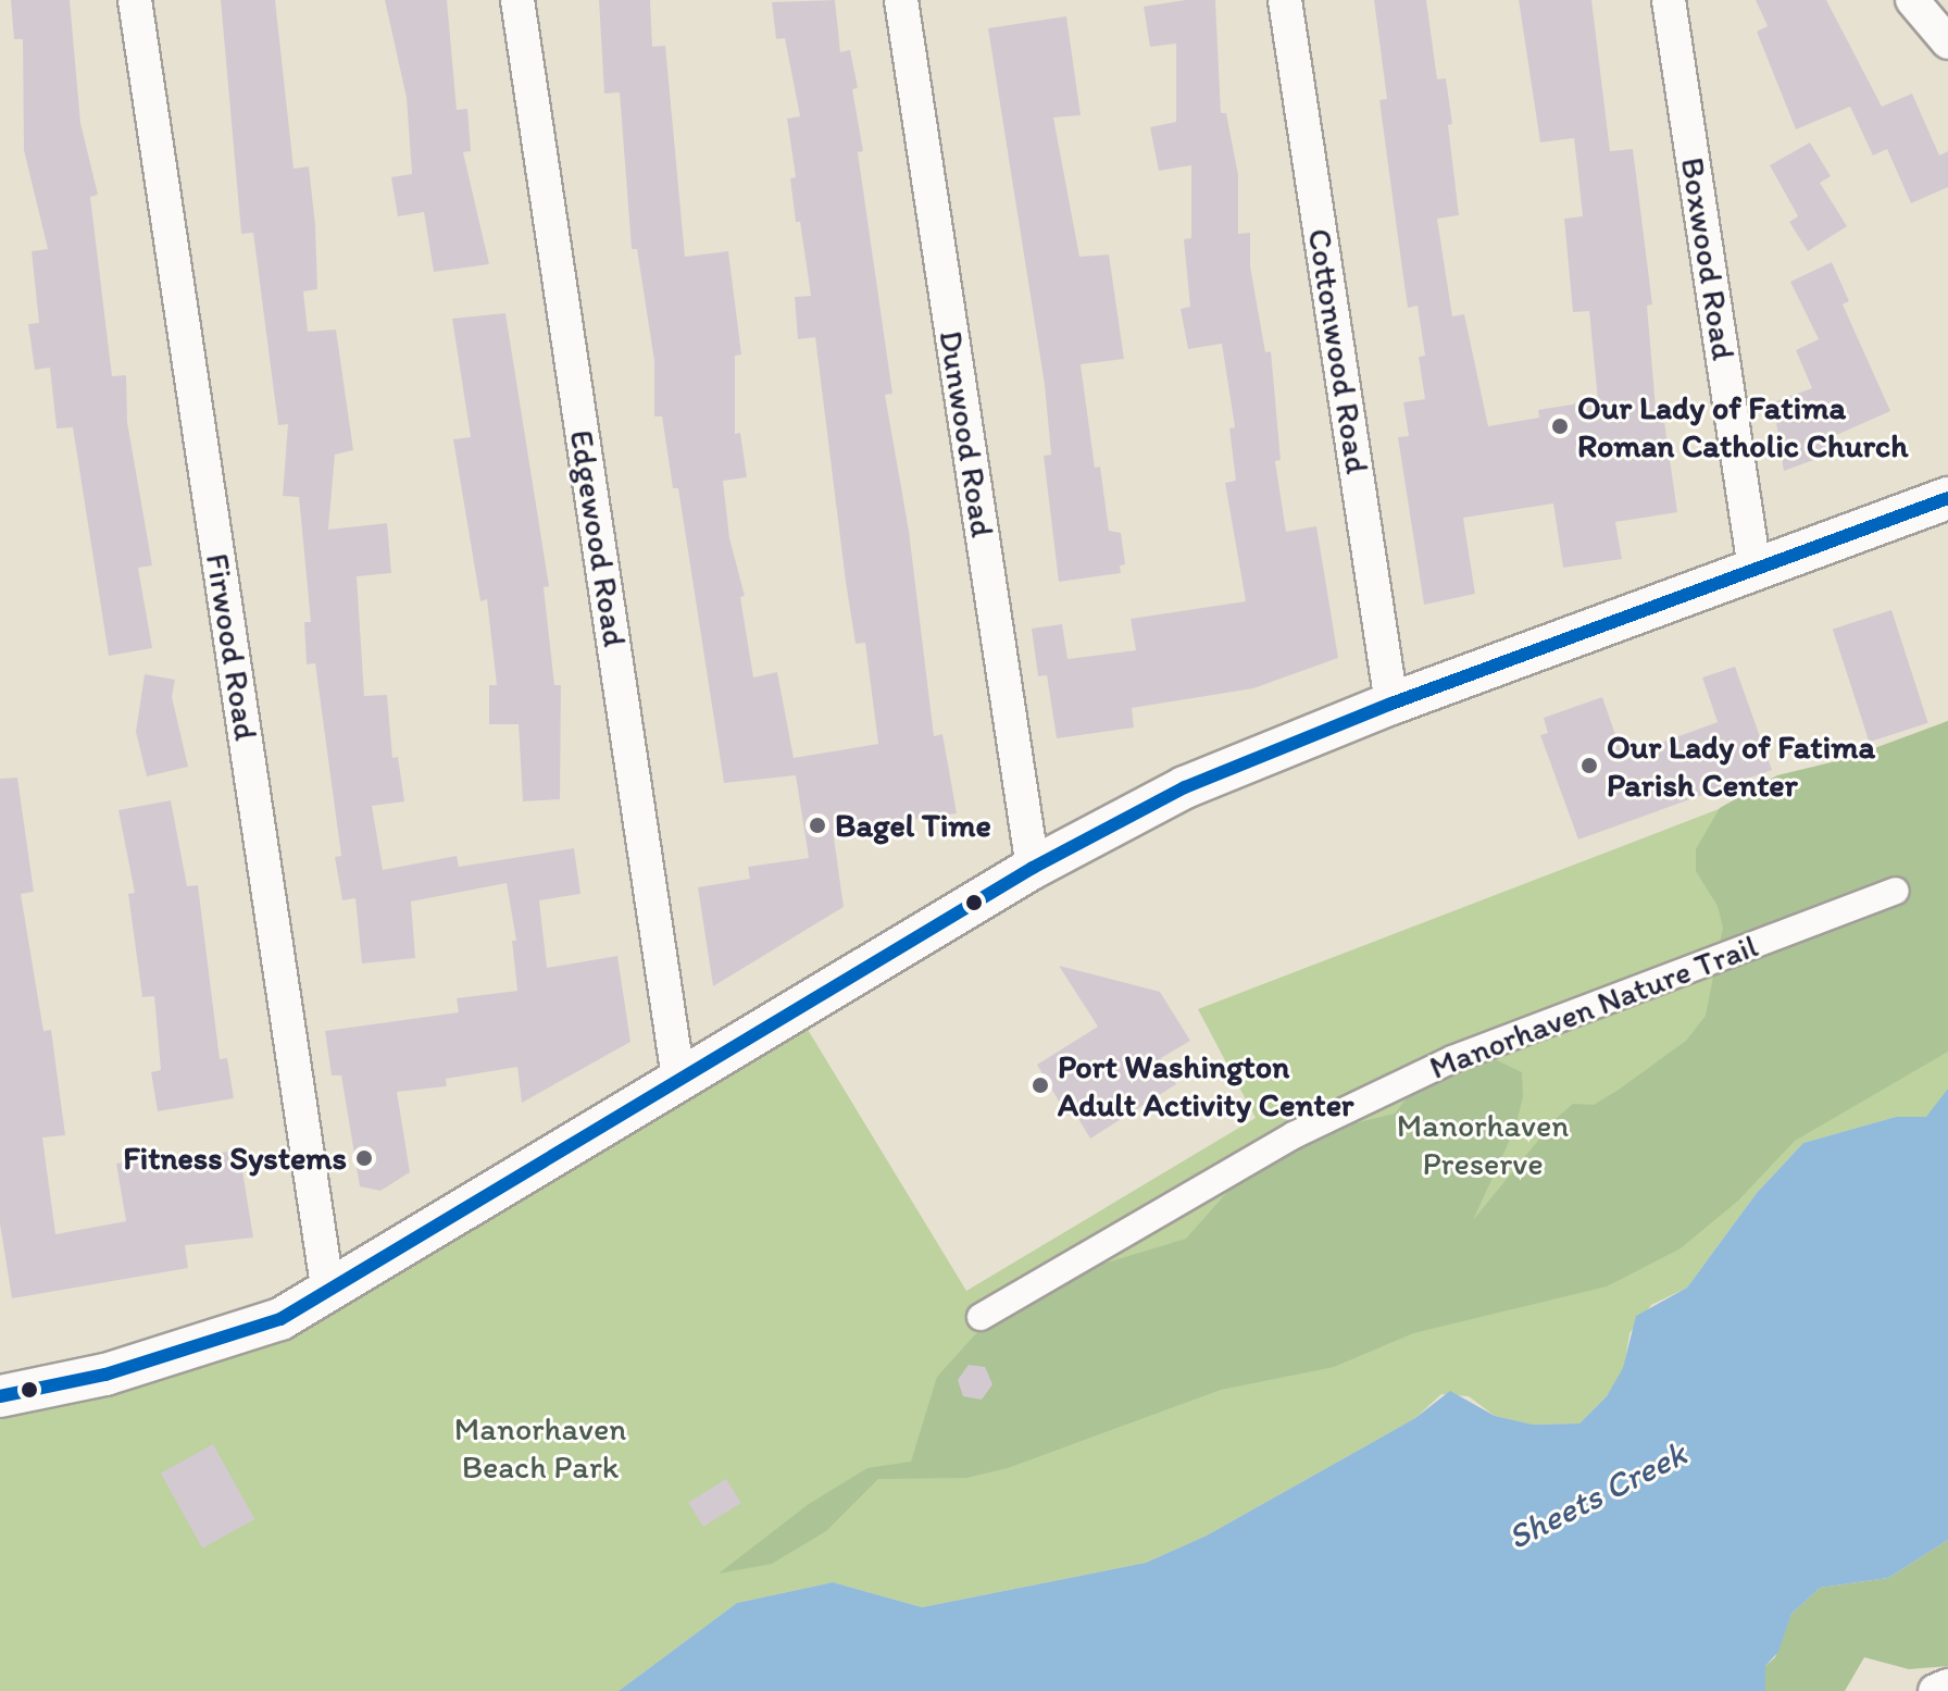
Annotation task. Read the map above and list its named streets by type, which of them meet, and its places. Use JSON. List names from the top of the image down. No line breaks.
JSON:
{"streets":{"street":["Boxwood Road","Cottonwood Road","Dunwood Road","Edgewood Road","Firwood Road","Manorhaven Nature Trail"]},"water":["Sheets Creek"],"parks":["Manorhaven Preserve","Manorhaven Beach Park"],"places":["Our Lady of Fatima Roman Catholic Church","Our Lady of Fatima Parish Center","Bagel Time","Port Washington Adult Activity Center","Fitness Systems"]}
